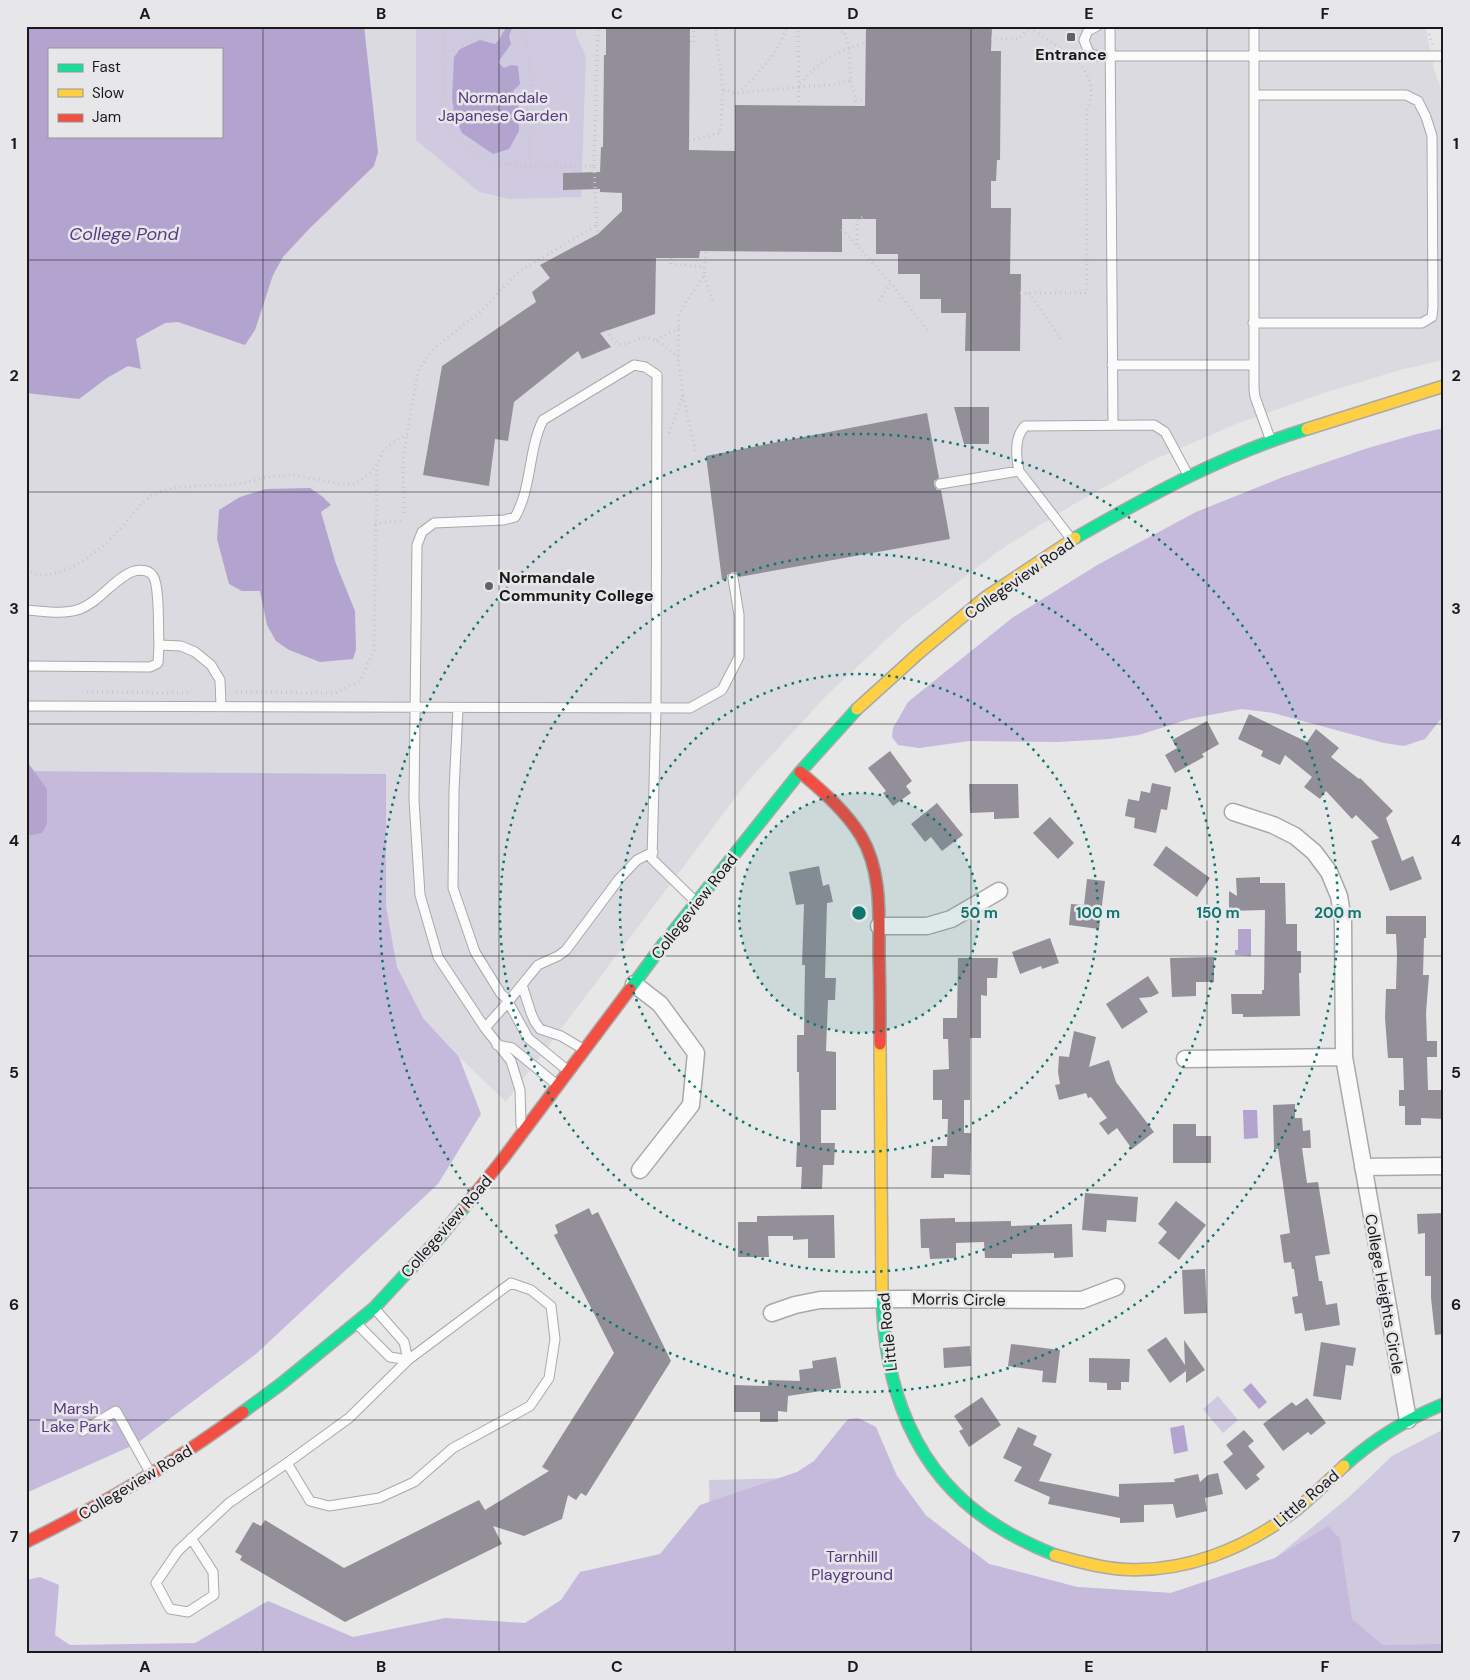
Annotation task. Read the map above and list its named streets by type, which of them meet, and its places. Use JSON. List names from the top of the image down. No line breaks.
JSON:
{"streets":{"street":["Collegeview Road","College Heights Circle","Morris Circle","Little Road"]},"crossings":[["Collegeview Road","Little Road"],["College Heights Circle","Little Road"],["Morris Circle","Little Road"]],"water":["College Pond"],"parks":["Normandale Japanese Garden","Marsh Lake Park","Tarnhill Playground"],"places":{"transit":["Entrance"],"other":["Normandale Community College"]},"legend":["Fast","Slow","Jam"],"grid":{"columns":["A","B","C","D","E","F"],"rows":["1","2","3","4","5","6","7"]},"rings":["50 m","100 m","150 m","200 m"]}
